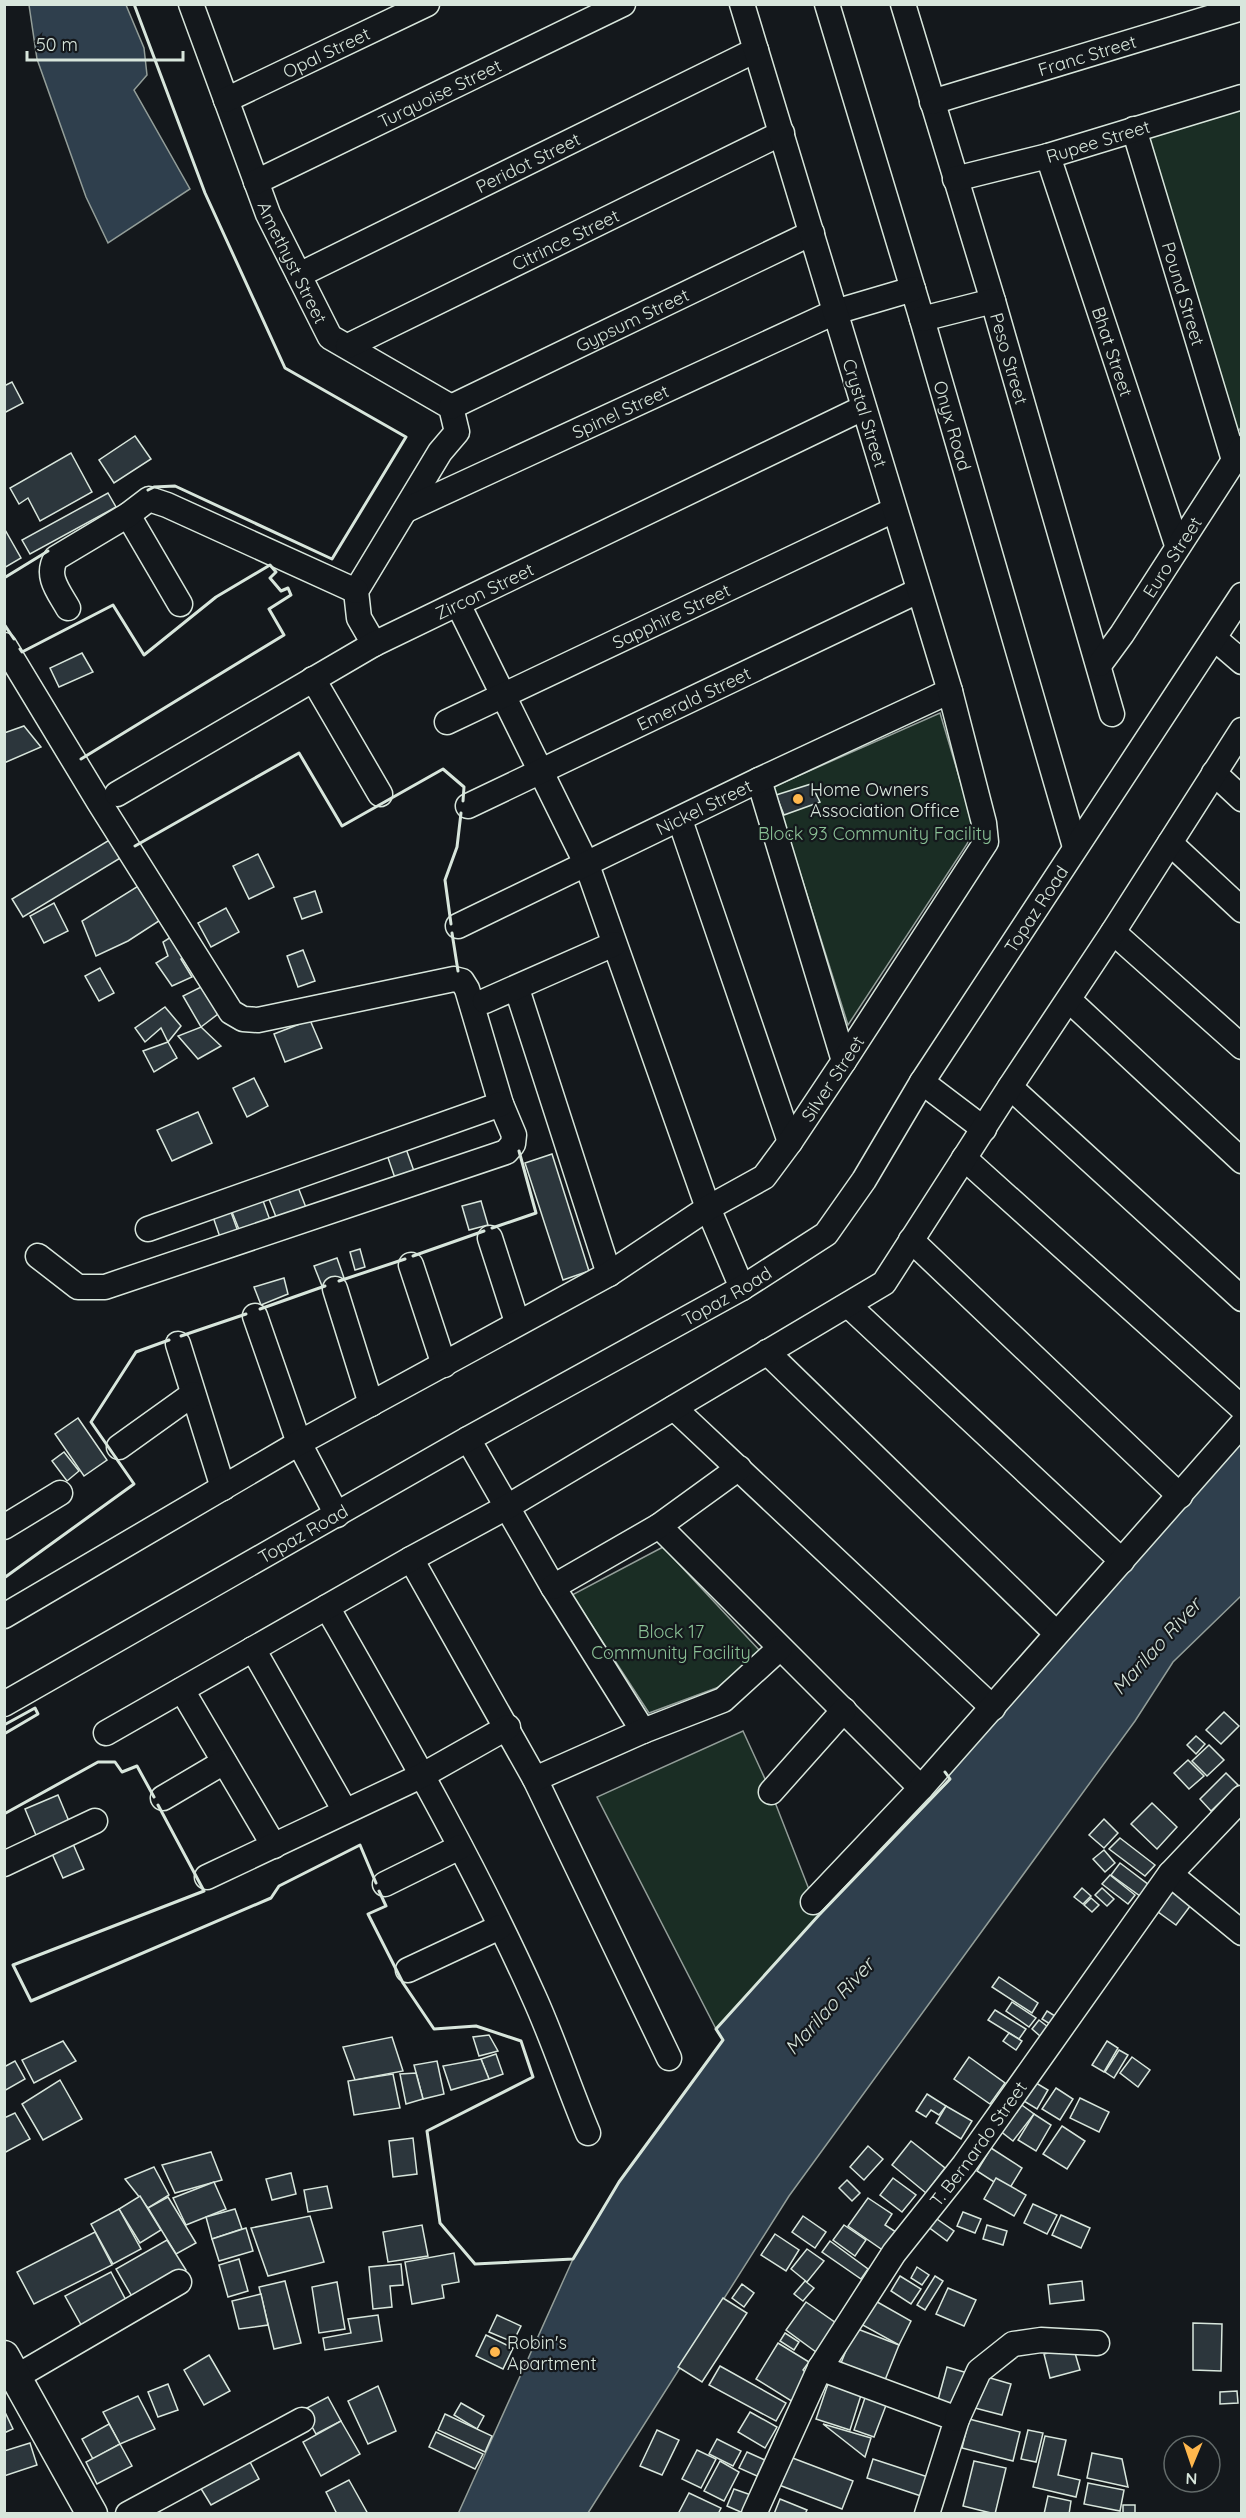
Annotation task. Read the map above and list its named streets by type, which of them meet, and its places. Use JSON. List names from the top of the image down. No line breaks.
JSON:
{"streets":{"street":["Opal Street","Franc Street","Turquoise Street","Rupee Street","Peridot Street","Citrince Street","Amethyst Street","Pound Street","Gypsum Street","Bhat Street","Peso Street","Spinel Street","Crystal Street","Onyx Road","Euro Street","Zircon Street","Sapphire Street","Emerald Street","Nickel Street","Topaz Road","Silver Street","T. Bernardo Street"]},"crossings":[["Opal Street","Amethyst Street"],["Franc Street","Peso Street"],["Turquoise Street","Amethyst Street"],["Rupee Street","Pound Street"],["Rupee Street","Bhat Street"],["Rupee Street","Peso Street"],["Peridot Street","Amethyst Street"],["Peridot Street","Crystal Street"],["Citrince Street","Amethyst Street"],["Citrince Street","Crystal Street"],["Amethyst Street","Gypsum Street"],["Pound Street","Euro Street"],["Gypsum Street","Crystal Street"],["Bhat Street","Euro Street"],["Peso Street","Euro Street"],["Spinel Street","Crystal Street"],["Spinel Street","Onyx Road"],["Crystal Street","Zircon Street"],["Crystal Street","Sapphire Street"],["Crystal Street","Emerald Street"],["Crystal Street","Nickel Street"],["Crystal Street","Silver Street"],["Onyx Road","Topaz Road"]],"water":["Marilao River"],"parks":["Block 93 Community Facility","Block 17 Community Facility"],"places":["Home Owners Association Office","Robin's Apartment"],"scale_bar":"50 m","north":"bottom"}
